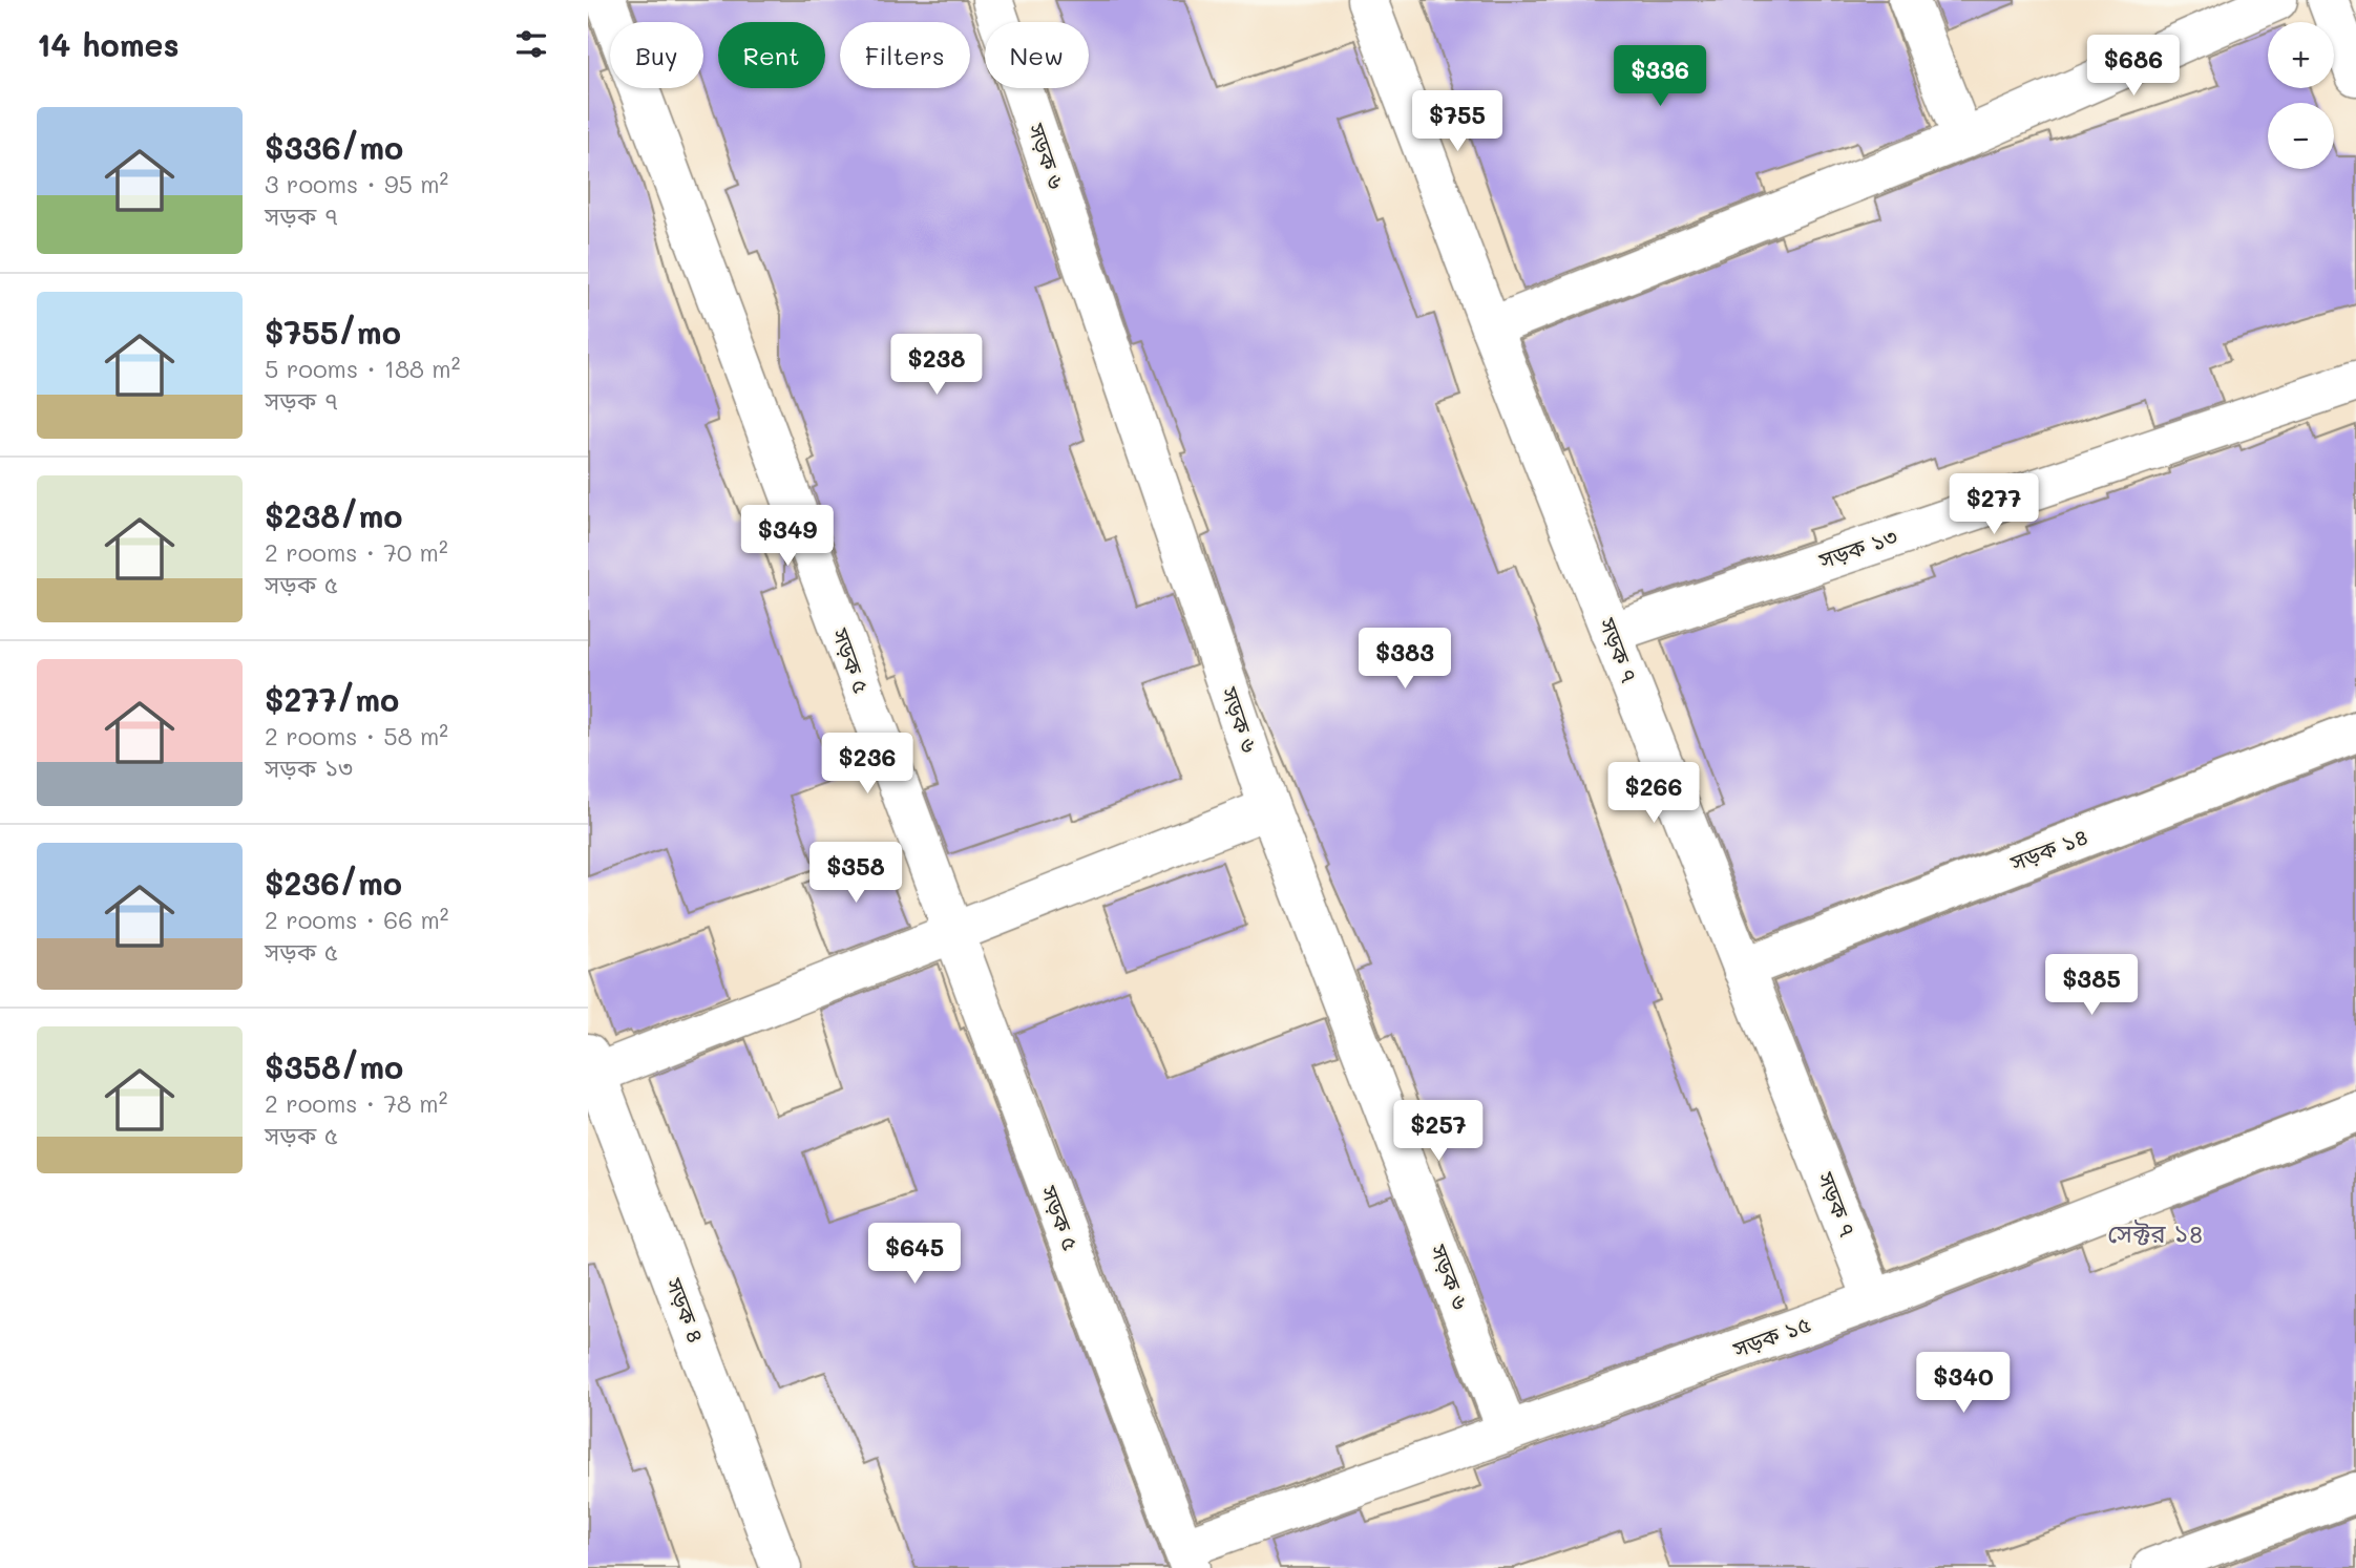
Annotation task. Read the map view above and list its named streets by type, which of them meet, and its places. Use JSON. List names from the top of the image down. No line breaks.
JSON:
{"streets":{"street":["সড়ক ৬","সড়ক ১৩","সড়ক ৭","সড়ক ৫","সড়ক ১৪","সড়ক ৪","সড়ক ১৫"]},"crossings":[["সড়ক ৬","সড়ক ১৫"],["সড়ক ১৩","সড়ক ৭"],["সড়ক ৭","সড়ক ১৪"],["সড়ক ৭","সড়ক ১৫"],["সড়ক ৫","সড়ক ১৫"]],"districts":["সেক্টর ১৪"],"page":{"heading":"14 homes","map_buttons":["+","−"],"chip":["Buy","Rent","Filters","New"],"price":["$686","$336","$755","$238","$277","$349","$383","$236","$266","$358","$385","$257","$645","$340"],"list":[{"name":"$336/mo","note":"3 rooms · 95 m² · সড়ক ৭"},{"name":"$755/mo","note":"5 rooms · 188 m² · সড়ক ৭"},{"name":"$238/mo","note":"2 rooms · 70 m² · সড়ক ৫"},{"name":"$277/mo","note":"2 rooms · 58 m² · সড়ক ১৩"},{"name":"$236/mo","note":"2 rooms · 66 m² · সড়ক ৫"},{"name":"$358/mo","note":"2 rooms · 78 m² · সড়ক ৫"}]}}
